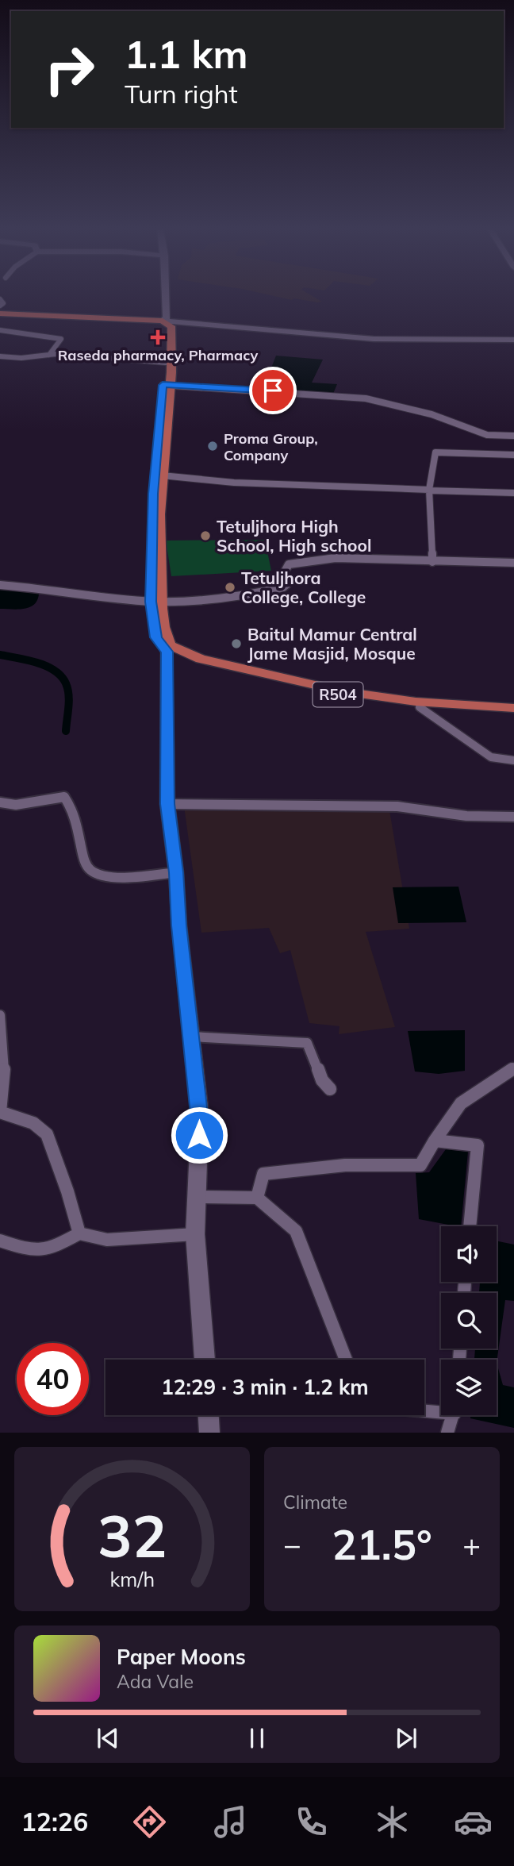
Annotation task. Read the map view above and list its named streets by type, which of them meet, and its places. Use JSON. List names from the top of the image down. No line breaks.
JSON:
{"streets":{"main road":["R504"]},"places":{"health":["Raseda pharmacy, Pharmacy"],"other":["Proma Group, Company","Tetuljhora High School, High school","Tetuljhora College, College","Baitul Mamur Central Jame Masjid, Mosque"]},"page":{"turn":["1.1 km","Turn right"],"limit":"40","trip":"12:29 · 3 min · 1.2 km","tile":"Climate","heat":["−","21.5°","+"],"song":["Paper Moons","Ada Vale"],"tabs":"12:26","gauge":["32","km/h"]}}
